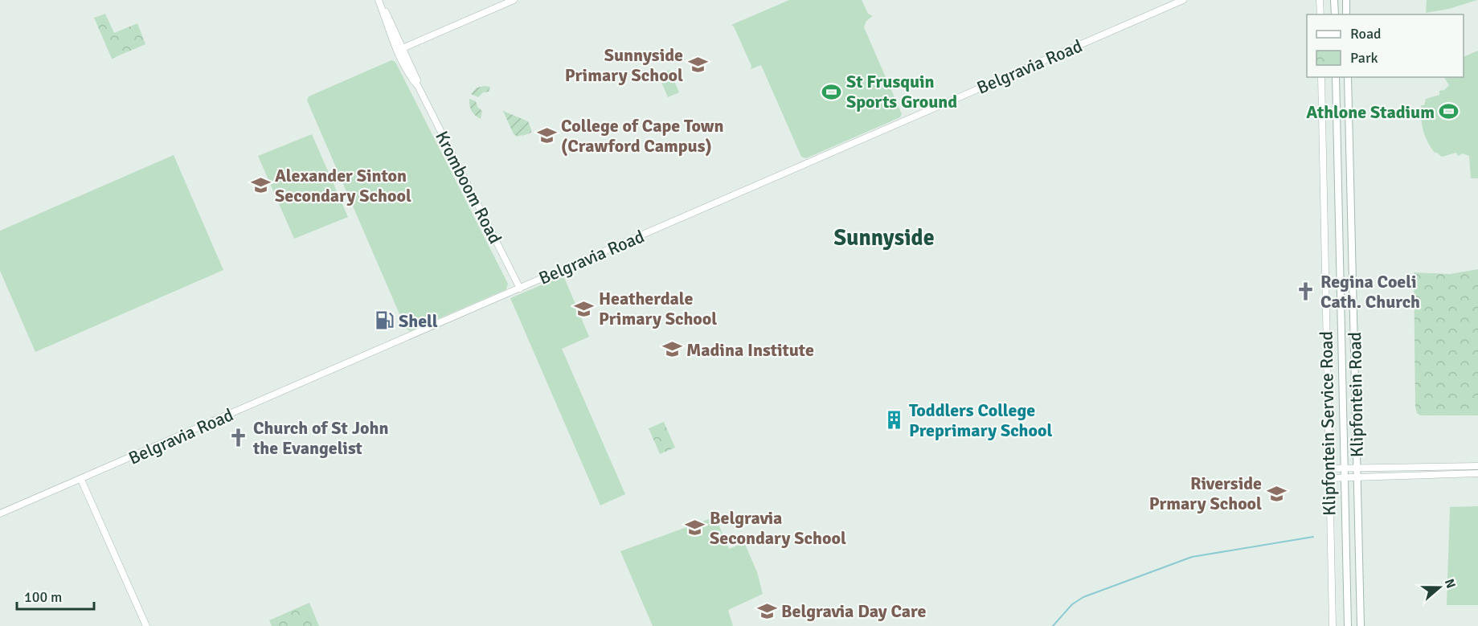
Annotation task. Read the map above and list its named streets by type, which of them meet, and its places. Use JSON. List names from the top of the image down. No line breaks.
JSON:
{"streets":{"main road":["Klipfontein Road"],"street":["Belgravia Road","Kromboom Road","Klipfontein Service Road"]},"crossings":[["Belgravia Road","Kromboom Road"]],"districts":["Sunnyside"],"places":{"school or university":["Sunnyside Primary School","College of Cape Town (Crawford Campus)","Alexander Sinton Secondary School","Heatherdale Primary School","Madina Institute","Riverside Prmary School","Belgravia Secondary School","Belgravia Day Care"],"sports":["St Frusquin Sports Ground","Athlone Stadium"],"church":["Regina Coeli Cath. Church","Church of St John the Evangelist"],"fuel station":["Shell"],"building":["Toddlers College Preprimary School"]},"legend":["Road","Park"],"scale_bar":"100 m","north":"right"}
